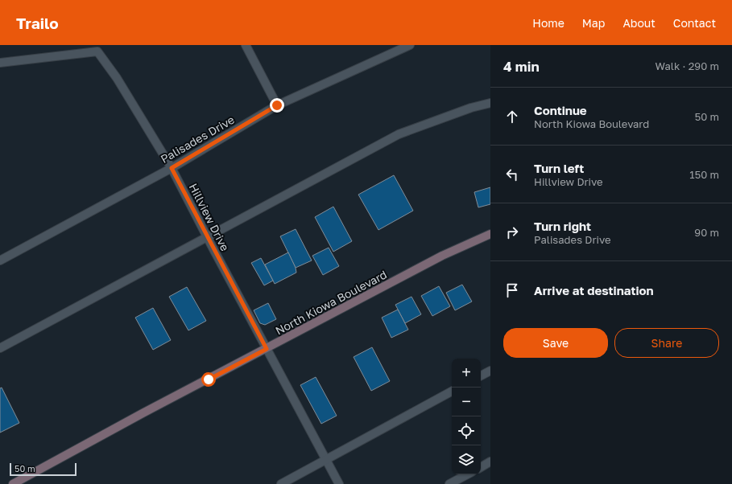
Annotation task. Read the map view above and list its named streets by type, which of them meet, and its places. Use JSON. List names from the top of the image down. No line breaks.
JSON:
{"streets":{"street":["Palisades Drive","Hillview Drive","North Kiowa Boulevard"]},"crossings":[["Palisades Drive","Hillview Drive"],["Hillview Drive","North Kiowa Boulevard"]],"scale_bar":"50 m","page":{"header":"Trailo","nav":["Home","Map","About","Contact"],"heading":["4 min","Walk · 290 m"],"list":[["Continue","North Kiowa Boulevard","50 m"],["Turn left","Hillview Drive","150 m"],["Turn right","Palisades Drive","90 m"],"Arrive at destination"],"buttons":["Save","Share"],"map_buttons":["+","−"],"scale":"50 m"}}
